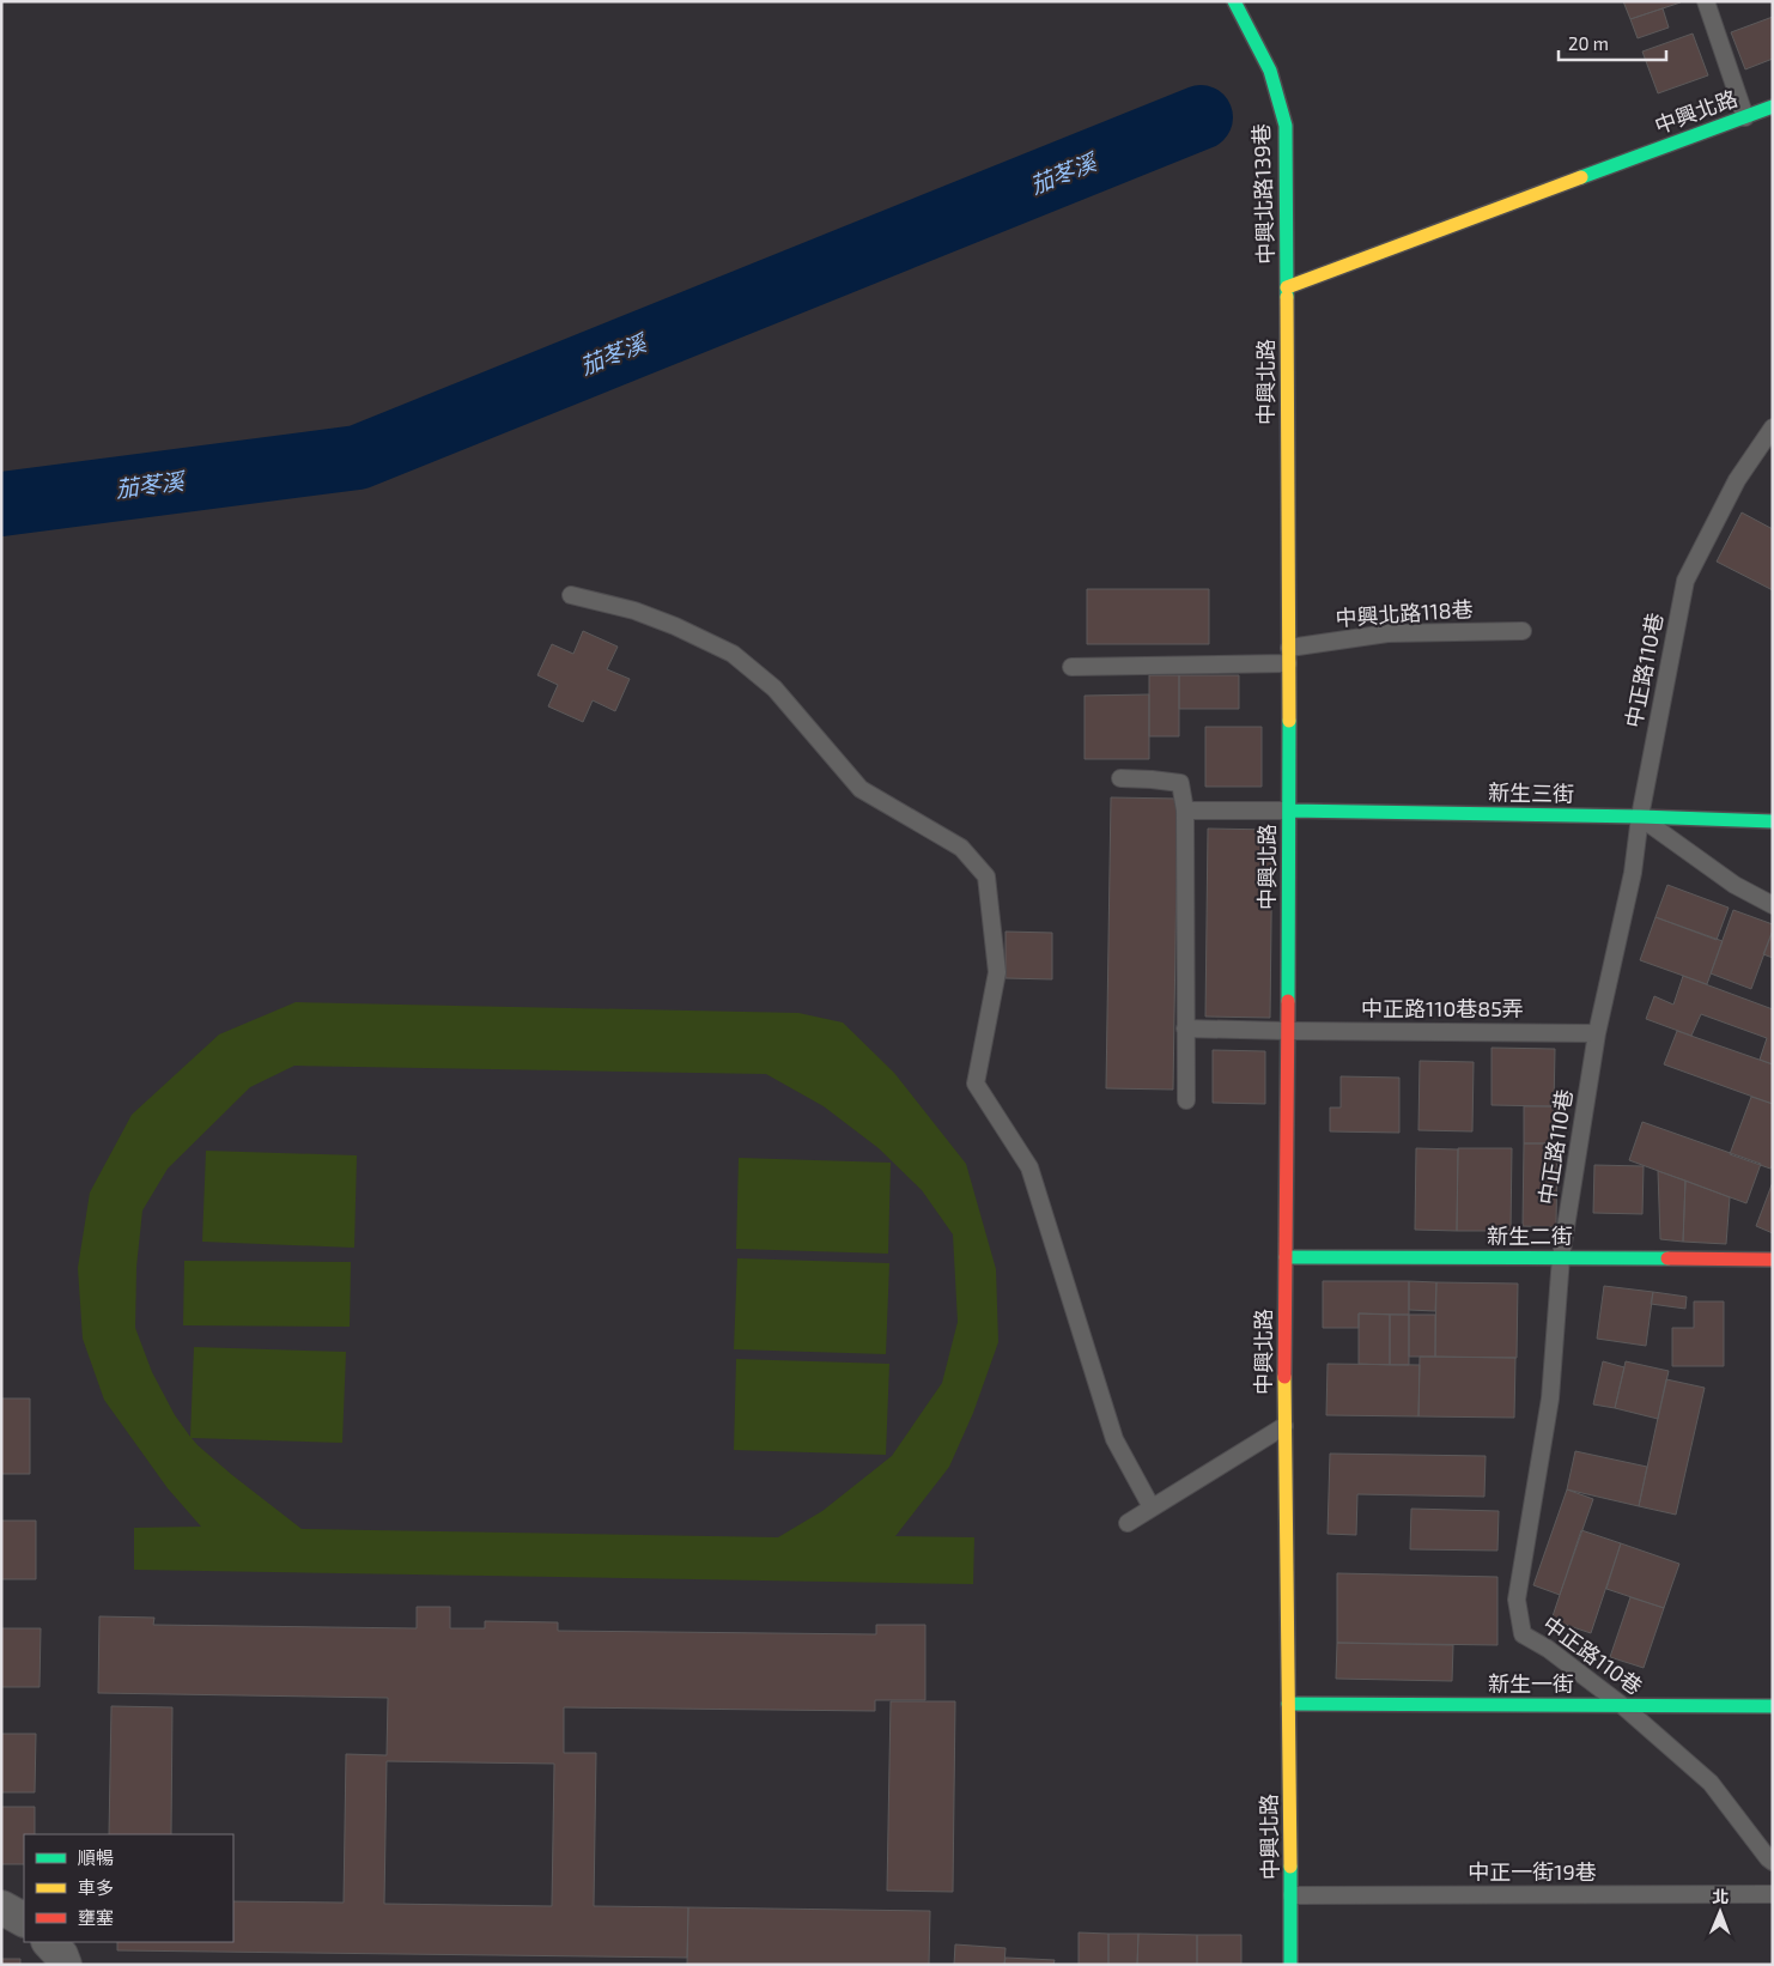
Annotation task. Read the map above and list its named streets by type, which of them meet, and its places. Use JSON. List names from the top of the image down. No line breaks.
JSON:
{"streets":{"street":["中興北路","中興北路139巷","新生三街","新生二街","新生一街"],"lane":["中興北路118巷","中正路110巷","中正路110巷85弄","中正一街19巷"]},"crossings":[["中興北路","中興北路139巷"],["中興北路","中興北路118巷"],["中興北路","新生三街"],["中興北路","中正路110巷85弄"],["中興北路","新生二街"],["中興北路","新生一街"],["中興北路","中正一街19巷"],["中正路110巷","新生三街"],["中正路110巷","中正路110巷85弄"],["中正路110巷","新生二街"],["中正路110巷","新生一街"]],"water":["茄苳溪"],"legend":["順暢","車多","壅塞"],"scale_bar":"20 m","north":"top"}
